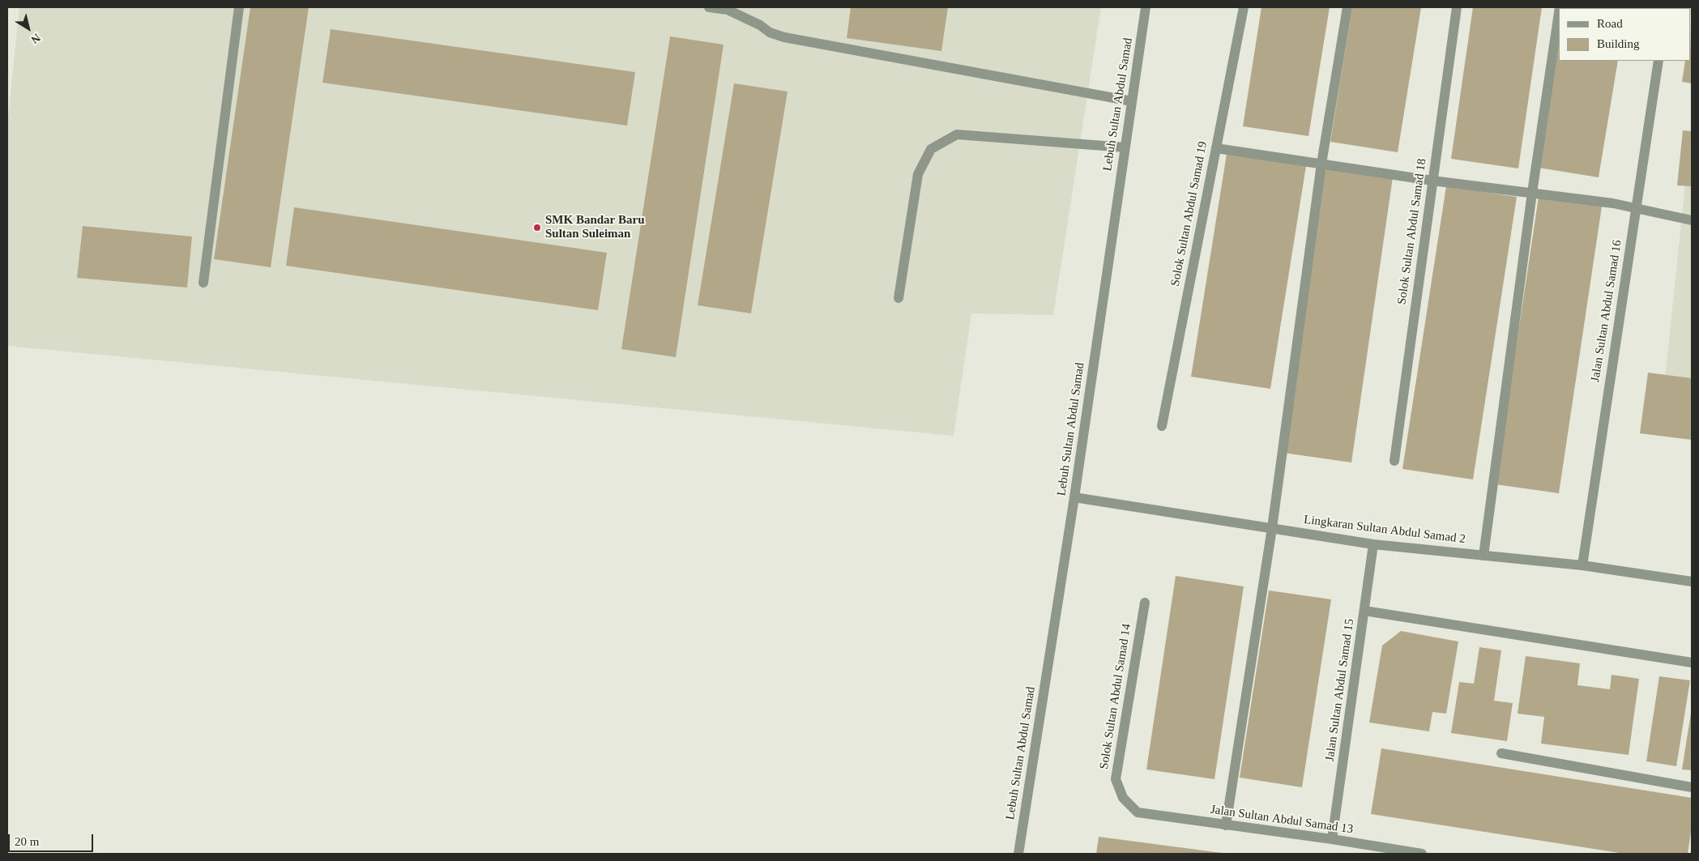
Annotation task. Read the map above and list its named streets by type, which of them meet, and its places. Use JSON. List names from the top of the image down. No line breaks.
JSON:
{"streets":{"street":["Lebuh Sultan Abdul Samad","Solok Sultan Abdul Samad 19","Solok Sultan Abdul Samad 18","Jalan Sultan Abdul Samad 16","Lingkaran Sultan Abdul Samad 2","Jalan Sultan Abdul Samad 15","Solok Sultan Abdul Samad 14","Jalan Sultan Abdul Samad 13"]},"crossings":[["Lebuh Sultan Abdul Samad","Lingkaran Sultan Abdul Samad 2"],["Jalan Sultan Abdul Samad 16","Lingkaran Sultan Abdul Samad 2"],["Lingkaran Sultan Abdul Samad 2","Jalan Sultan Abdul Samad 15"],["Jalan Sultan Abdul Samad 15","Jalan Sultan Abdul Samad 13"],["Solok Sultan Abdul Samad 14","Jalan Sultan Abdul Samad 13"]],"places":["SMK Bandar Baru Sultan Suleiman"],"legend":["Road","Building"],"scale_bar":"20 m","north":"bottom right"}
